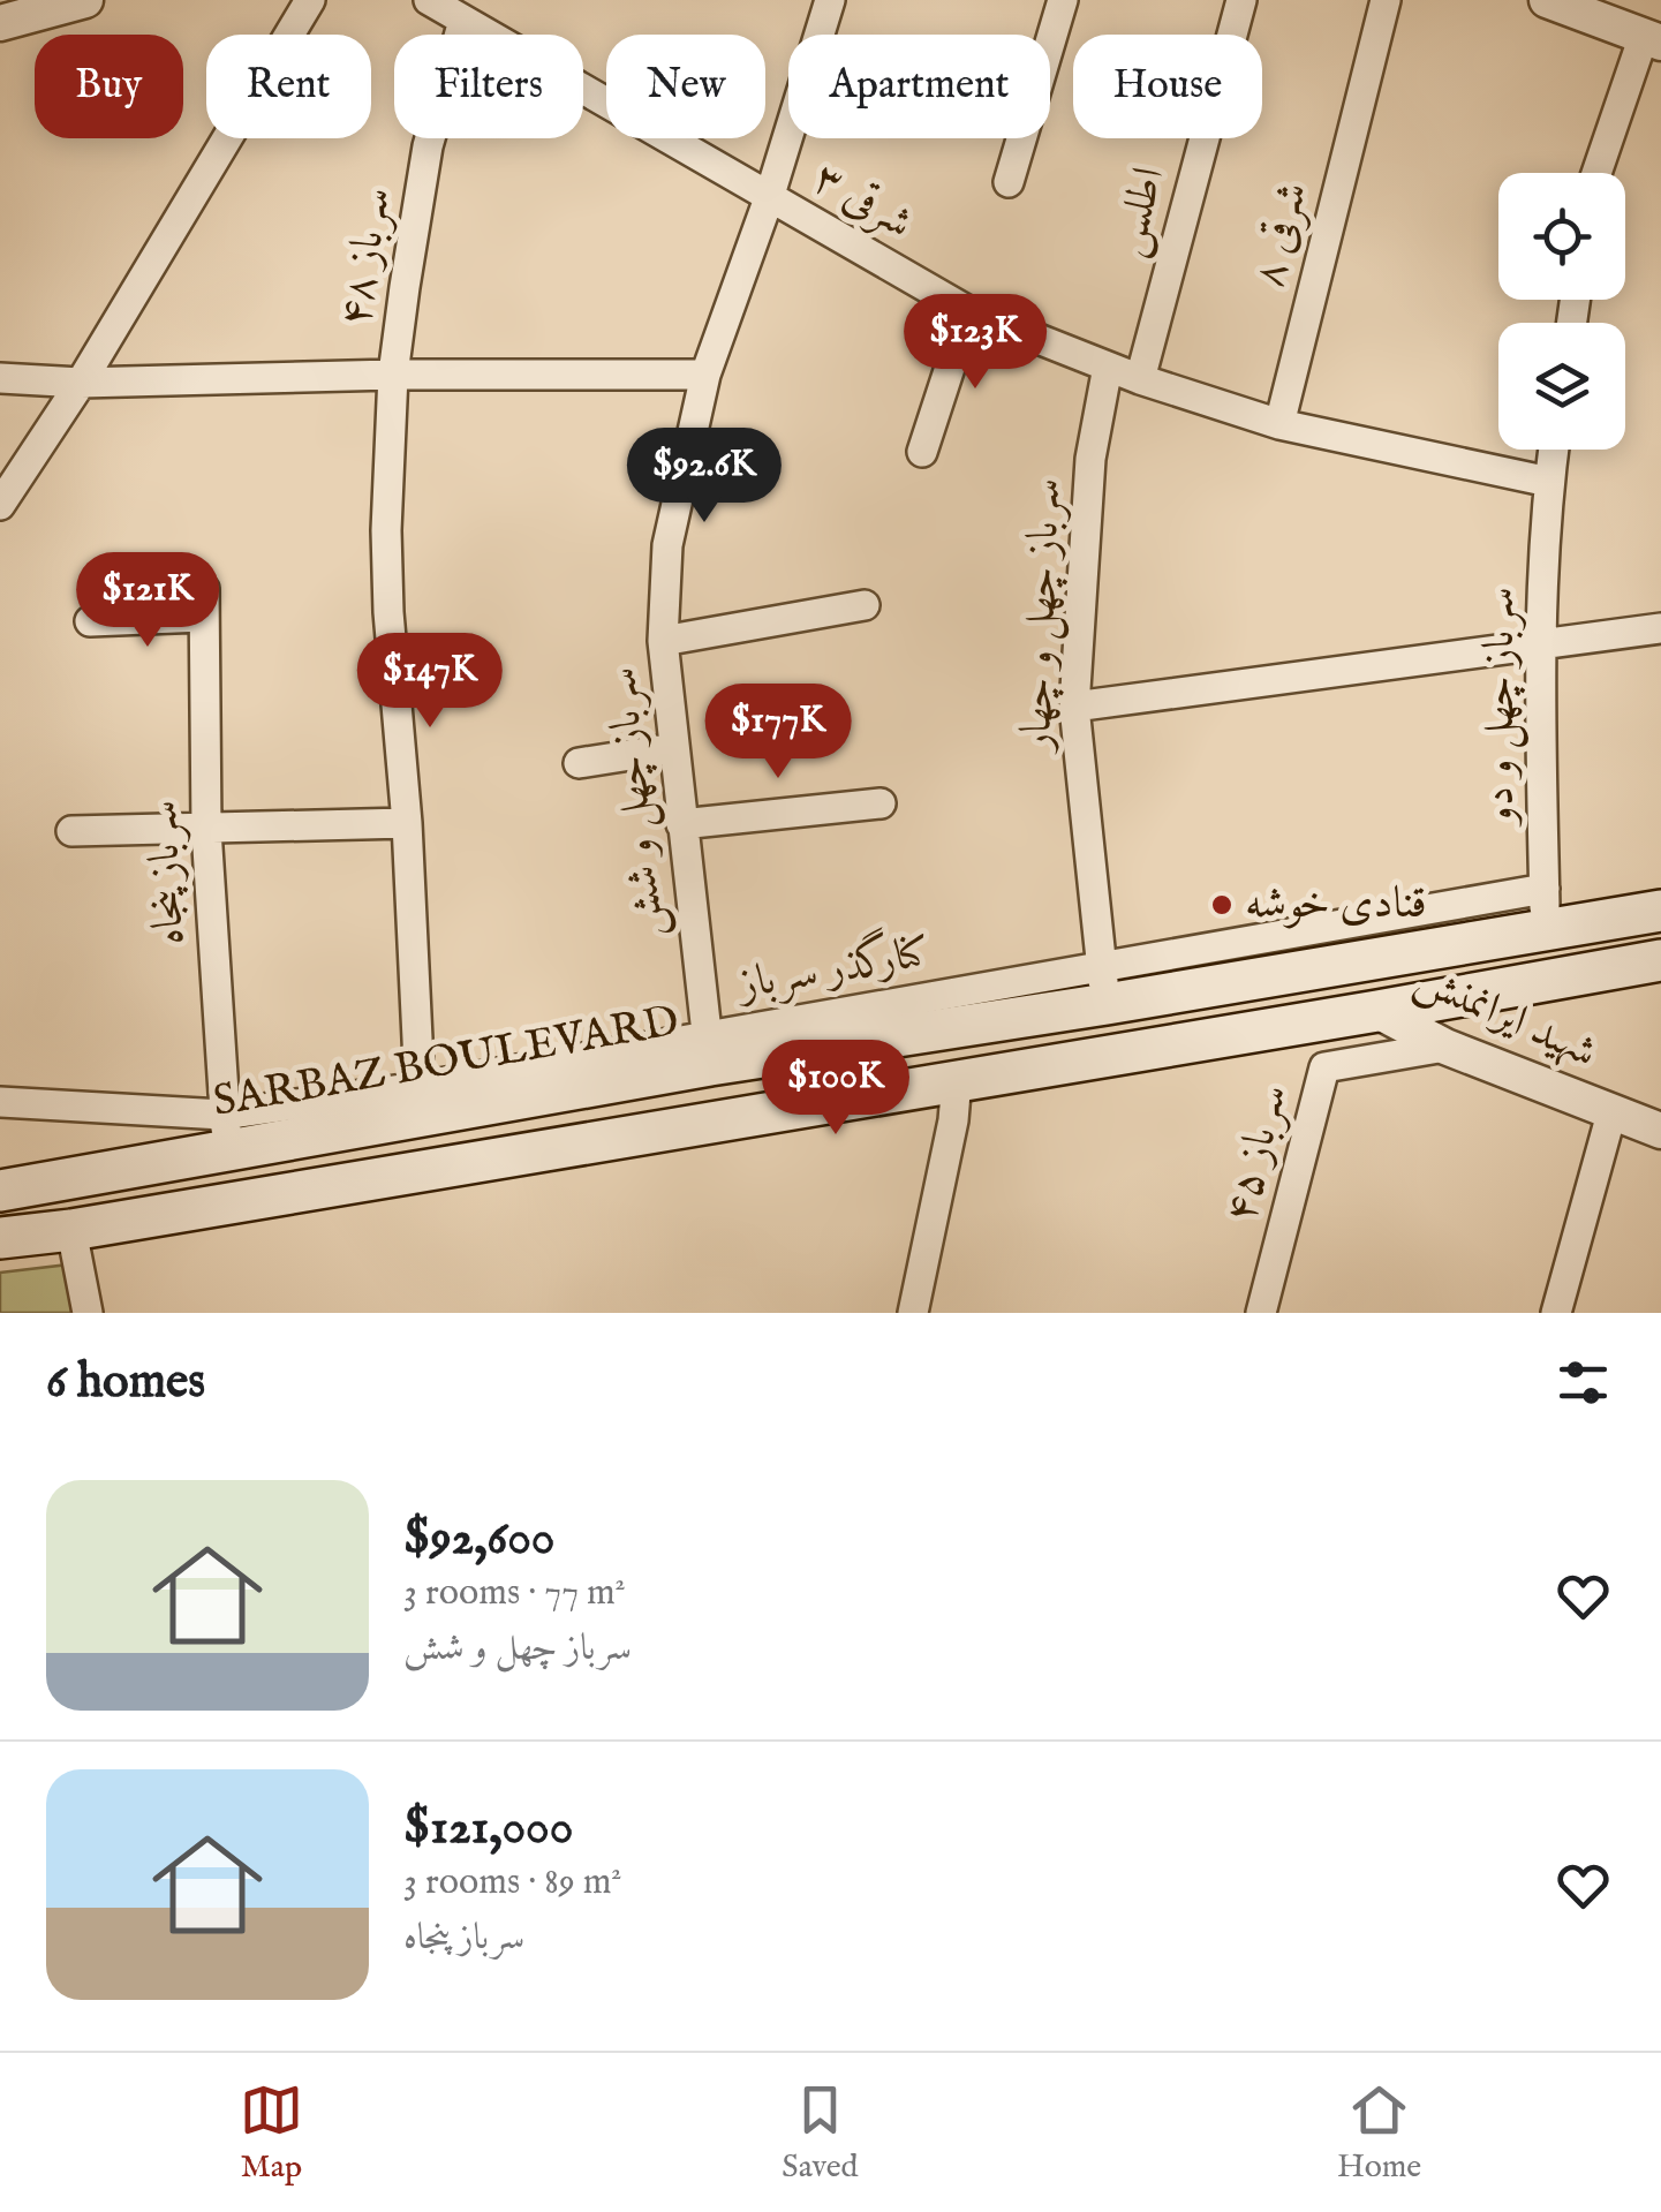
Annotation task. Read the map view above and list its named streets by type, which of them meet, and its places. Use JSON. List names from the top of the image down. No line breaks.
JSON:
{"streets":{"main road":["SARBAZ BOULEVARD"],"street":["شرقی ۳","اطلس","۸ شرقی","سرباز ۴۸","سرباز چهل و چهار","سرباز چهل و دو","سرباز چهل و شش","سرباز پنجاه","کنارگذر سرباز","شهید ایرانمنش","سرباز ۴۵"]},"crossings":[["شرقی ۳","اطلس"],["شرقی ۳","۸ شرقی"],["شرقی ۳","سرباز ۴۸"],["شرقی ۳","سرباز چهل و چهار"],["شرقی ۳","سرباز چهل و دو"],["شرقی ۳","سرباز چهل و شش"],["سرباز ۴۸","کنارگذر سرباز"],["سرباز چهل و چهار","SARBAZ BOULEVARD"],["سرباز چهل و دو","SARBAZ BOULEVARD"],["سرباز چهل و شش","کنارگذر سرباز"],["سرباز چهل و شش","SARBAZ BOULEVARD"],["سرباز پنجاه","کنارگذر سرباز"],["سرباز پنجاه","SARBAZ BOULEVARD"],["کنارگذر سرباز","SARBAZ BOULEVARD"],["شهید ایرانمنش","سرباز ۴۵"]],"places":["قنادی خوشه"],"page":{"chip":["Buy","Rent","Filters","New","Apartment","House"],"price":["$123K","$92.6K","$121K","$147K","$177K","$100K"],"heading":"6 homes","list":[{"name":"$92,600","note":"3 rooms · 77 m² · سرباز چهل و شش"},{"name":"$121,000","note":"3 rooms · 89 m² · سرباز پنجاه"}],"tabs":["Map","Saved","Home"]}}
